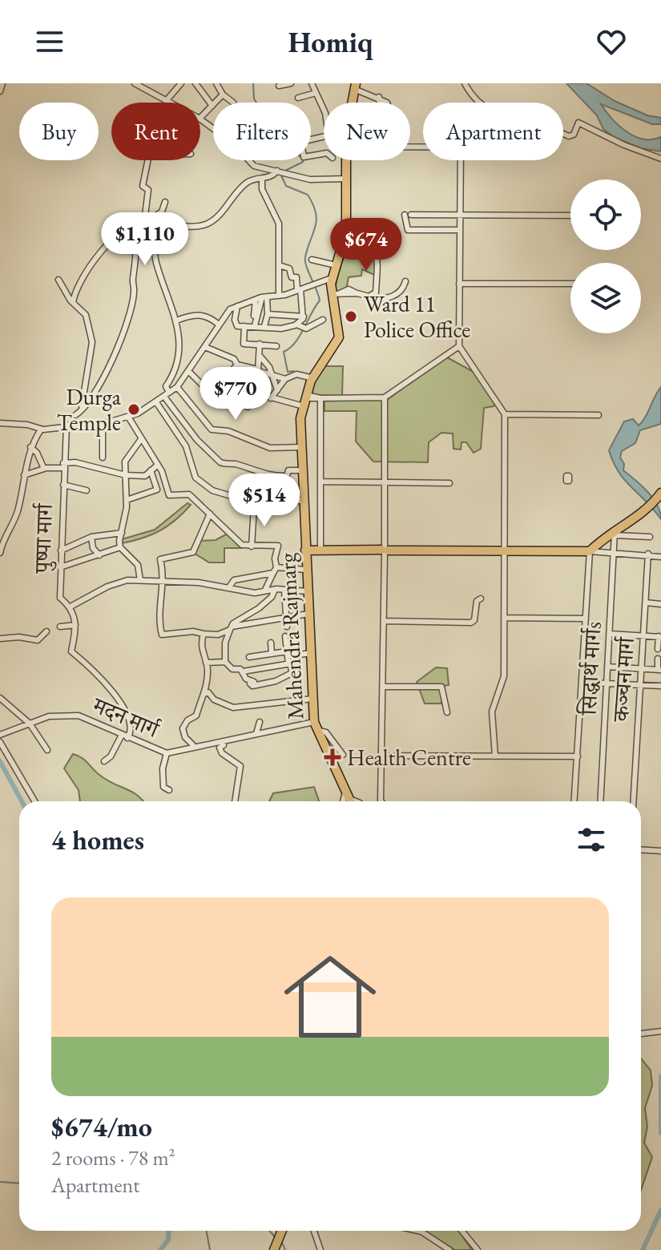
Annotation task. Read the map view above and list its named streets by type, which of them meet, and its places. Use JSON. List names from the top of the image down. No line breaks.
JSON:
{"streets":{"highway":["Mahendra Rajmarg"],"street":["पुष्पा मार्ग","सिद्धार्थ मार्गs","कञ्चन मार्ग","मदन मार्ग"]},"crossings":[["पुष्पा मार्ग","मदन मार्ग"],["Mahendra Rajmarg","मदन मार्ग"]],"places":{"other":["Ward 11 Police Office","Durga Temple"],"health":["Health Centre"]},"page":{"header":"Homiq","chip":["Buy","Rent","Filters","New","Apartment"],"price":["$1,110","$674","$770","$514"],"heading":"4 homes","list":[{"name":"$674/mo","note":"2 rooms · 78 m² · Apartment"}]}}
